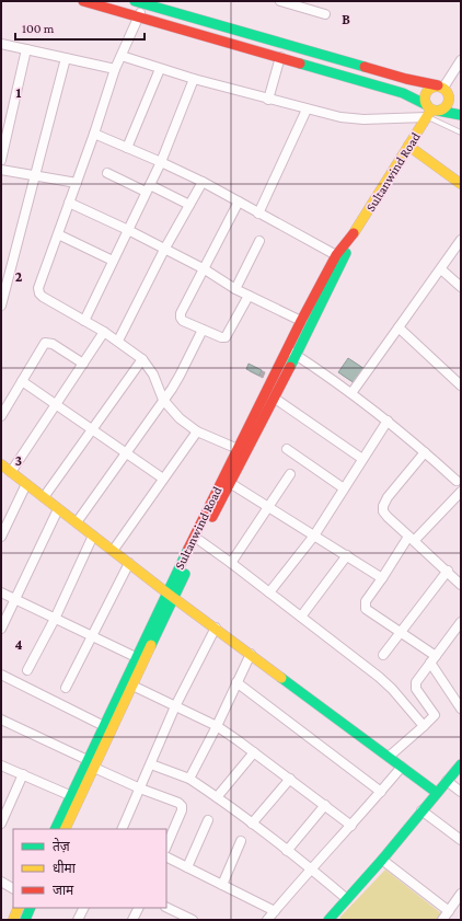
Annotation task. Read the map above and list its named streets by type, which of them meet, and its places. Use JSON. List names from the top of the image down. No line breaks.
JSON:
{"streets":{"main road":["Sultanwind Road"]},"legend":["तेज़","धीमा","जाम"],"scale_bar":"100 m","grid":{"columns":["B"],"rows":["1","2","3","4"]}}
